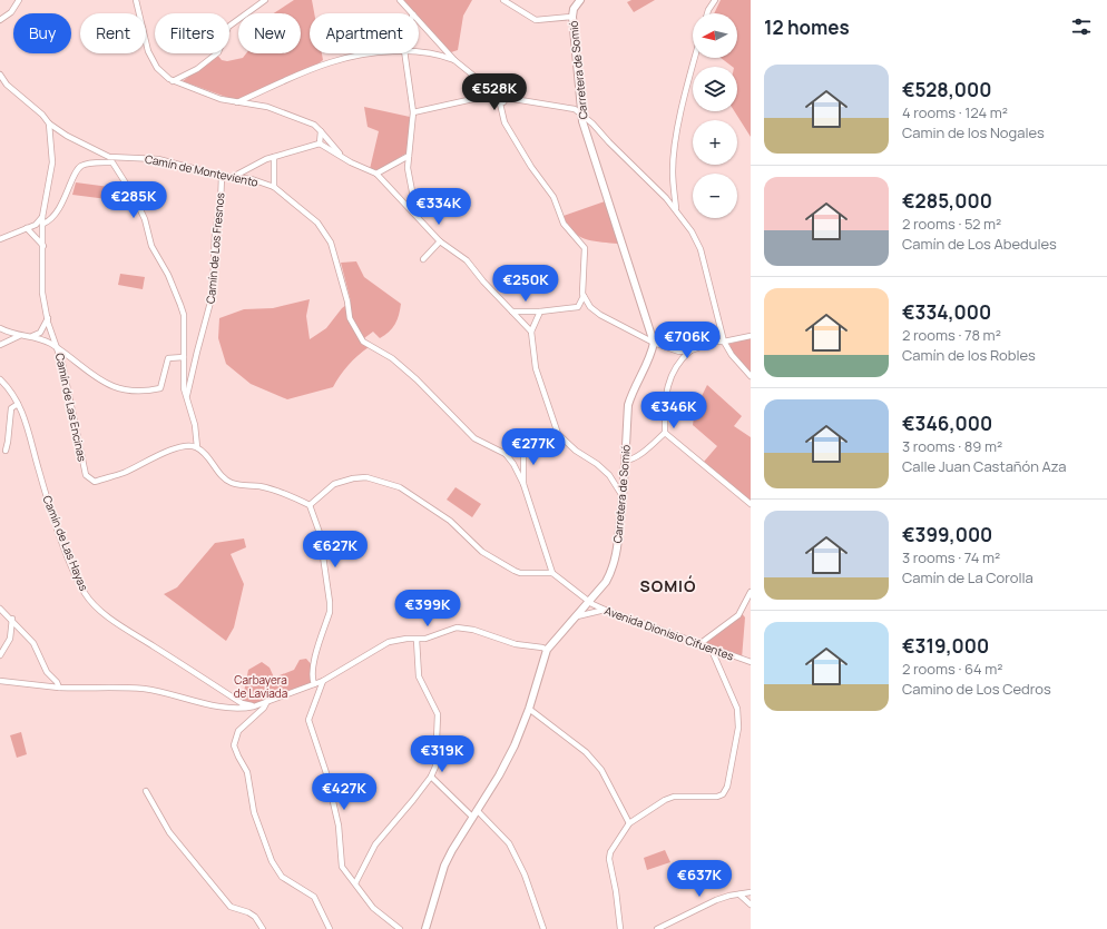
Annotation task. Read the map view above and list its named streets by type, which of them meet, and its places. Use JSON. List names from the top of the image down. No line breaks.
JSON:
{"streets":{"street":["Carretera de Somió","Camín de Monteviento","Camín de Los Fresnos","Camín de Las Encinas","Camín de Las Hayas","Avenida Dionisio Cifuentes"]},"crossings":[["Carretera de Somió","Avenida Dionisio Cifuentes"],["Camín de Monteviento","Camín de Los Fresnos"],["Camín de Monteviento","Camín de Las Encinas"]],"districts":["SOMIÓ"],"parks":["Carbayera de Laviada"],"north":"left","page":{"heading":"12 homes","map_buttons":["+","−"],"chip":["Buy","Rent","Filters","New","Apartment"],"list":[{"name":"€528,000","note":"4 rooms · 124 m² · Camin de los Nogales"},{"name":"€285,000","note":"2 rooms · 52 m² · Camín de Los Abedules"},{"name":"€334,000","note":"2 rooms · 78 m² · Camín de los Robles"},{"name":"€346,000","note":"3 rooms · 89 m² · Calle Juan Castañón Aza"},{"name":"€399,000","note":"3 rooms · 74 m² · Camín de La Corolla"},{"name":"€319,000","note":"2 rooms · 64 m² · Camino de Los Cedros"}],"price":["€528K","€285K","€334K","€250K","€706K","€346K","€277K","€627K","€399K","€319K","€427K","€637K"]}}
